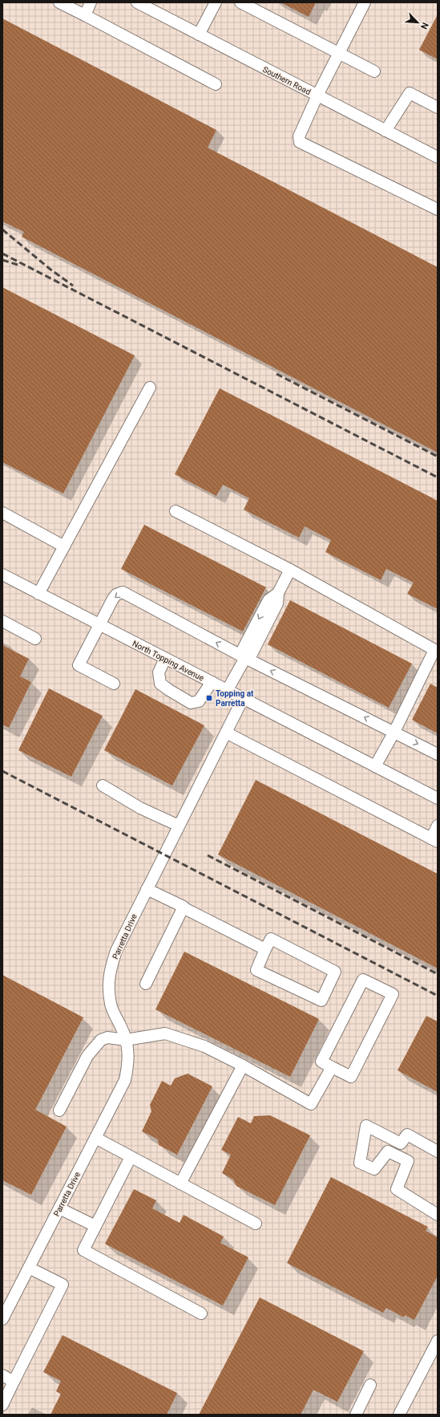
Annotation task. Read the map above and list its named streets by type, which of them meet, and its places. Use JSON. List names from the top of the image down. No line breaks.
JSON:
{"streets":{"street":["Southern Road","North Topping Avenue","Parretta Drive"]},"crossings":[["North Topping Avenue","Parretta Drive"]],"places":{"transit":["Topping at Parretta"]},"north":"bottom right"}
